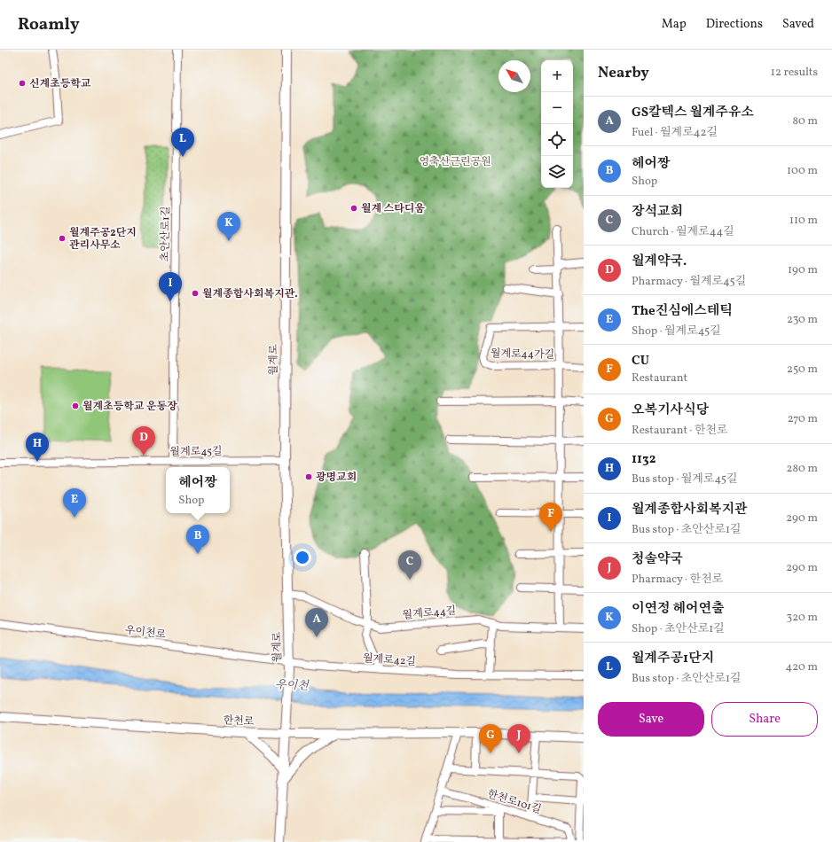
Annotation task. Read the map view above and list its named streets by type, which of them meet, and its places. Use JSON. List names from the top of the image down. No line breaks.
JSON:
{"streets":{"main road":["월계로","한천로"],"street":["초안산로1길","월계로44가길","월계로45길","월계로44길","우이천로","월계로42길","한천로101길"]},"crossings":[["초안산로1길","월계로45길"],["월계로44가길","월계로44길"],["월계로","월계로45길"],["월계로","월계로44길"],["월계로","우이천로"],["월계로","월계로42길"],["월계로","한천로"],["우이천로","월계로42길"]],"water":["우이천"],"parks":["영축산근린공원"],"places":["신계초등학교","월계 스타디움","월계주공2단지 관리사무소","월계종합사회복지관.","월계초등학교 운동장","광명교회"],"north":"top left","page":{"header":"Roamly","nav":["Map","Directions","Saved"],"heading":["Nearby","12 results"],"map_buttons":["+","−"],"list":[{"mark":"A","name":"GS칼텍스 월계주유소","note":"Fuel · 월계로42길","value":"80 m"},{"mark":"B","name":"헤어짱","note":"Shop","value":"100 m"},{"mark":"C","name":"장석교회","note":"Church · 월계로44길","value":"110 m"},{"mark":"D","name":"월계약국.","note":"Pharmacy · 월계로45길","value":"190 m"},{"mark":"E","name":"The진심에스테틱","note":"Shop · 월계로45길","value":"230 m"},{"mark":"F","name":"CU","note":"Restaurant","value":"250 m"},{"mark":"G","name":"오복기사식당","note":"Restaurant · 한천로","value":"270 m"},{"mark":"H","name":"1132","note":"Bus stop · 월계로45길","value":"280 m"},{"mark":"I","name":"월계종합사회복지관","note":"Bus stop · 초안산로1길","value":"290 m"},{"mark":"J","name":"청솔약국","note":"Pharmacy · 한천로","value":"290 m"},{"mark":"K","name":"이연정 헤어연출","note":"Shop · 초안산로1길","value":"320 m"},{"mark":"L","name":"월계주공1단지","note":"Bus stop · 초안산로1길","value":"420 m"}],"pins":["L","K","I","D","H","E","F","B","C","A","G","J"],"popup":["헤어짱","Shop"],"buttons":["Save","Share"]}}
